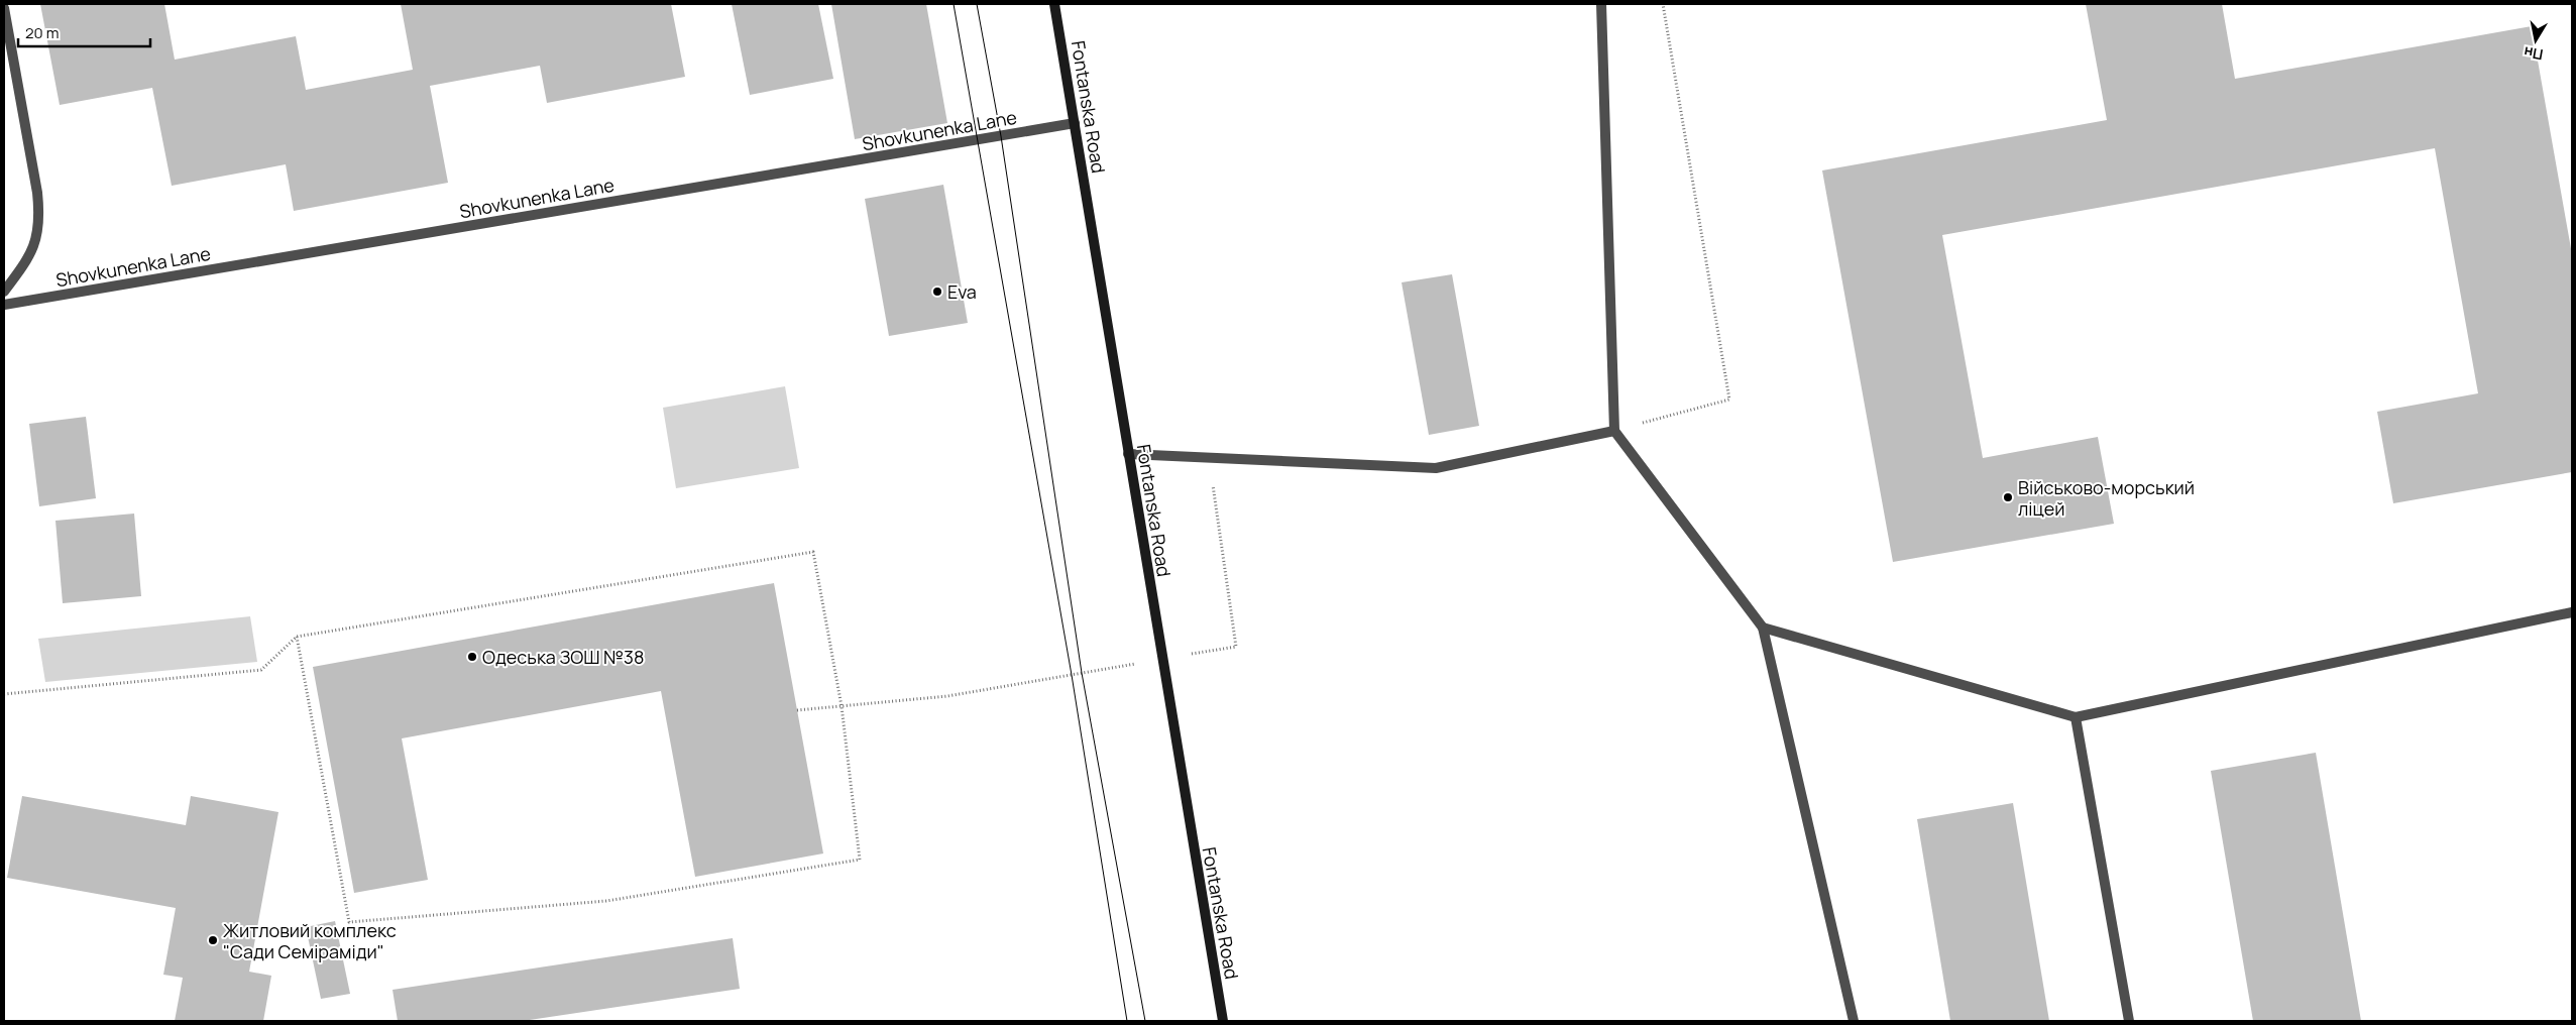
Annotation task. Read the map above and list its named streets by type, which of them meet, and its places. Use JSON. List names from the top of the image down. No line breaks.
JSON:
{"streets":{"main road":["Fontanska Road"],"street":["Shovkunenka Lane"]},"crossings":[["Fontanska Road","Shovkunenka Lane"]],"places":["Eva","Військово-морський ліцей","Одеська ЗОШ №38","Житловий комплекс \"Сади Семіраміди\""],"scale_bar":"20 m","north":"bottom"}
